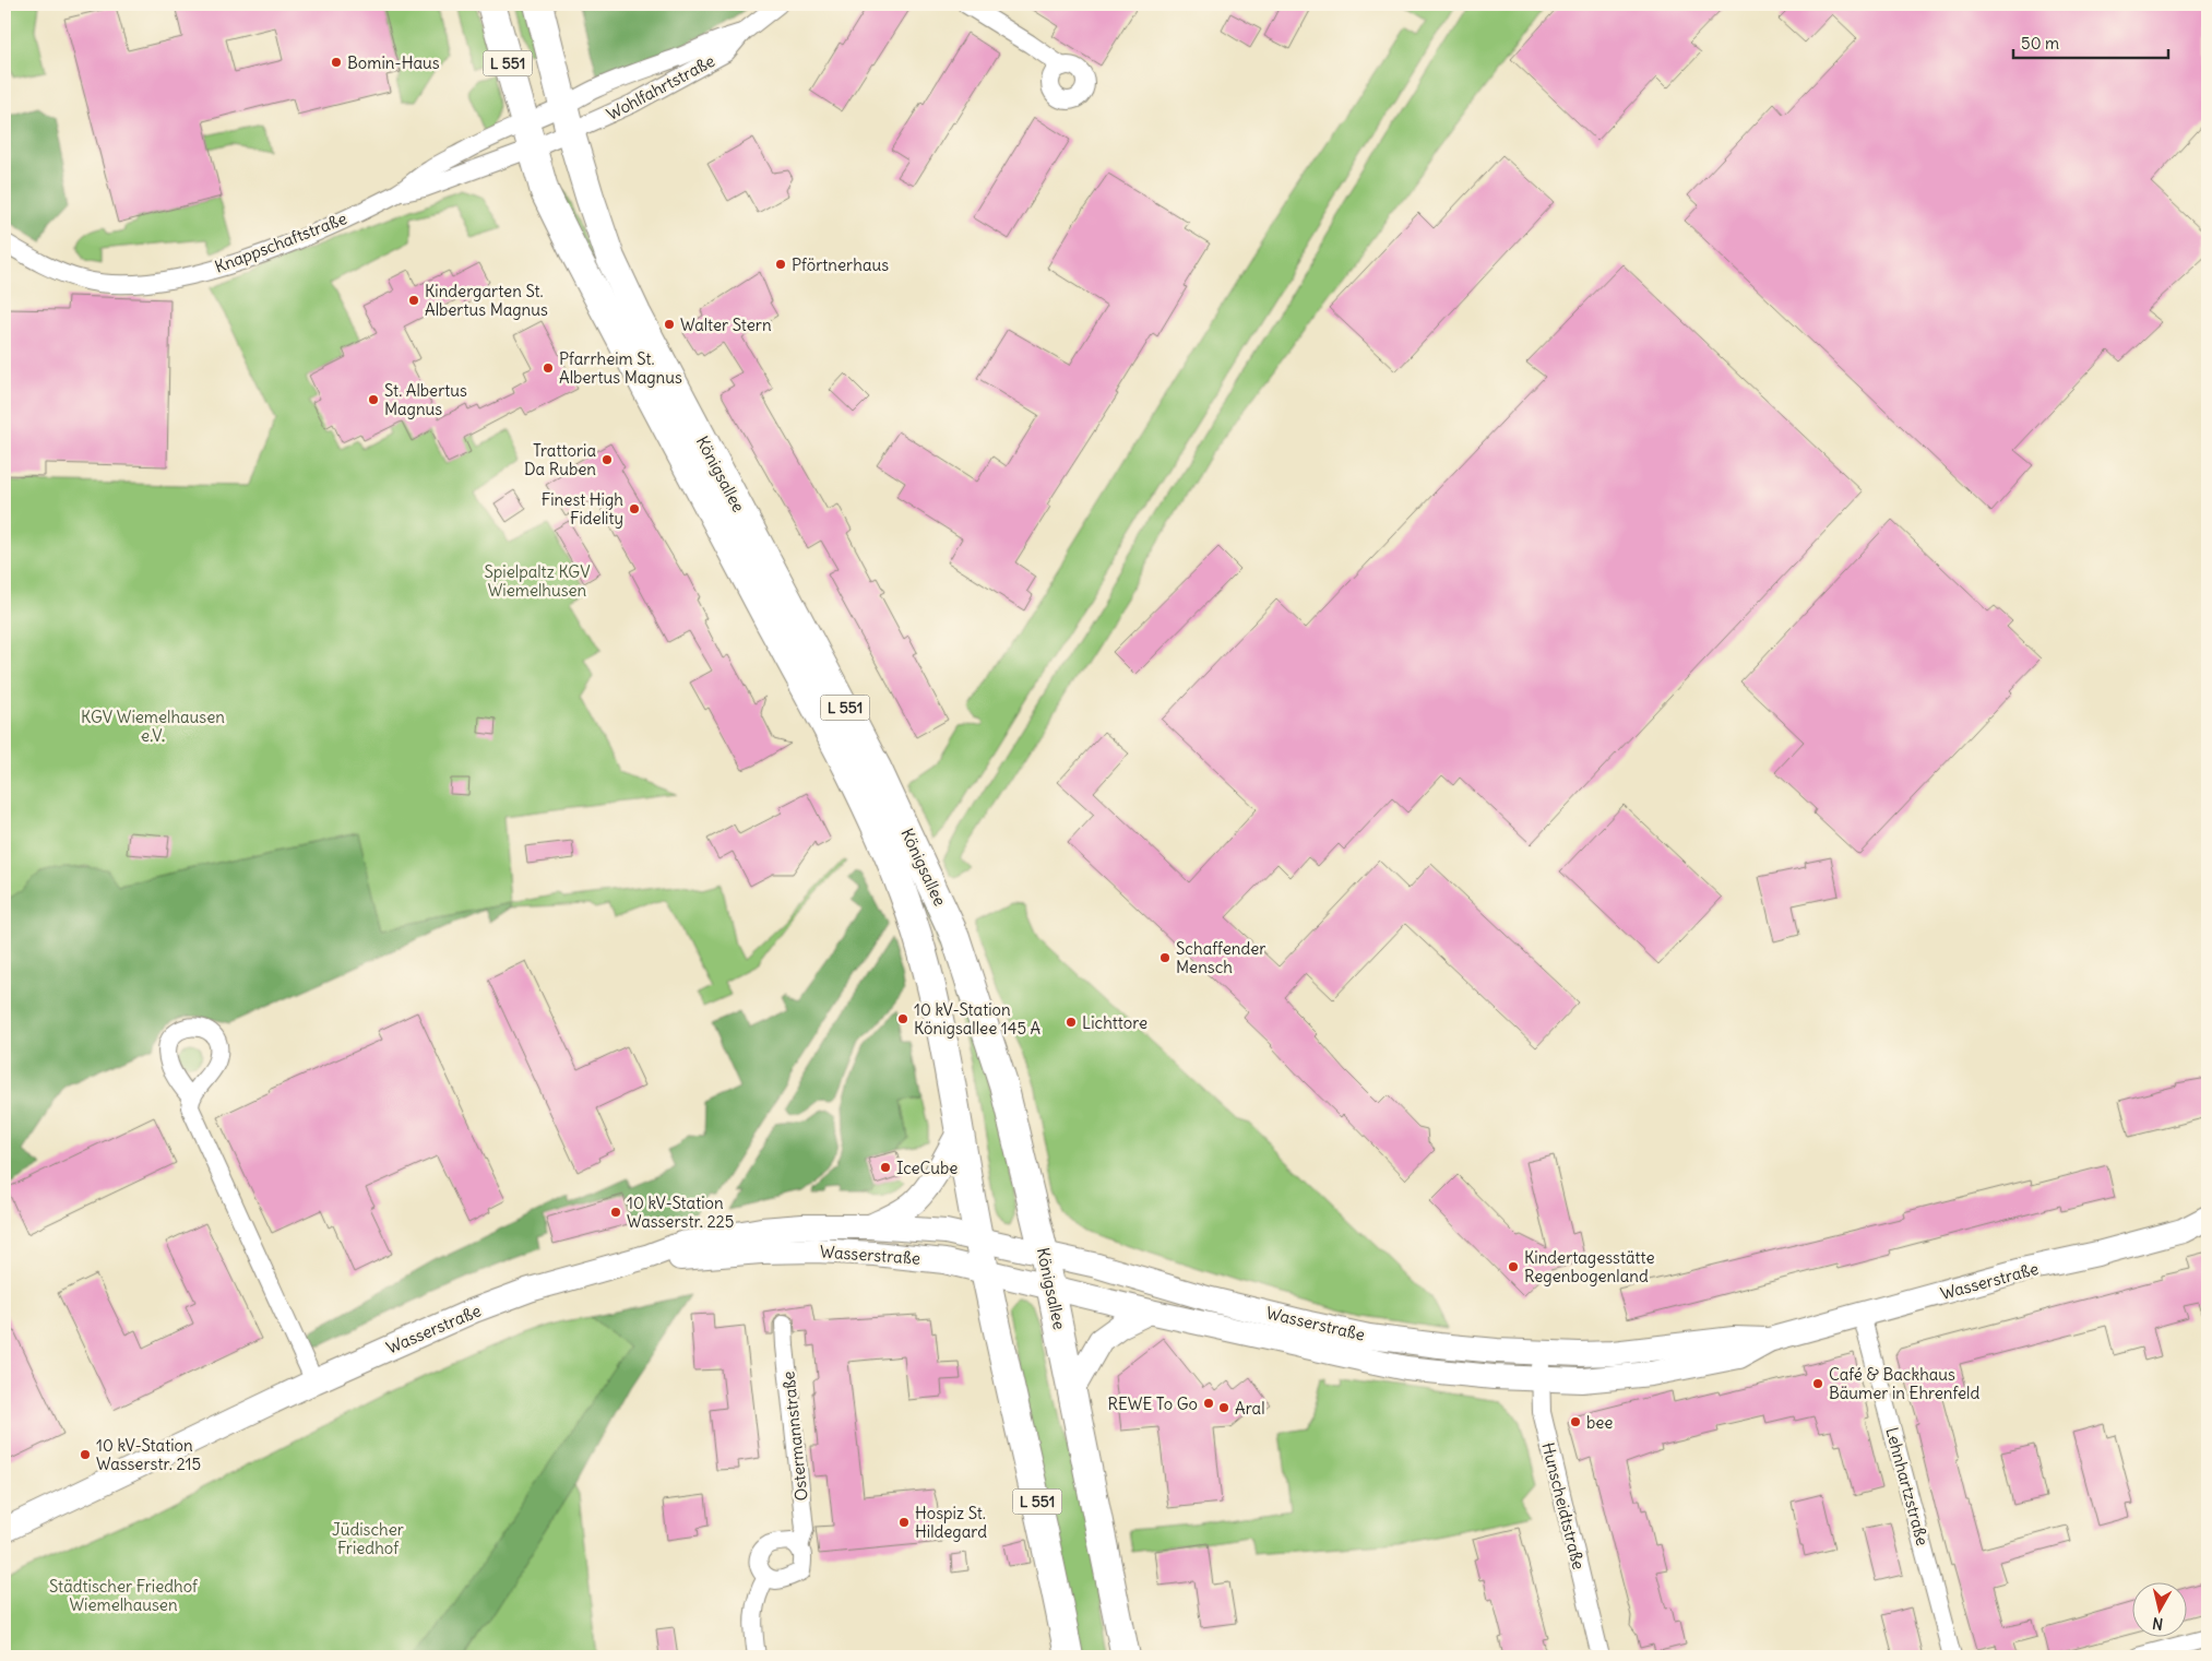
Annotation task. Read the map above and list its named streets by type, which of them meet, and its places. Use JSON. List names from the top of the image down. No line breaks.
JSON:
{"streets":{"main road":["L 551","Königsallee","Wasserstraße"],"street":["Wohlfahrtstraße","Knappschaftstraße","Ostermannstraße","Lehnhartzstraße","Hunscheidtstraße"]},"crossings":[["Wohlfahrtstraße","Königsallee"],["Knappschaftstraße","Königsallee"],["Königsallee","Wasserstraße"],["Wasserstraße","Lehnhartzstraße"],["Wasserstraße","Hunscheidtstraße"]],"parks":["Spielpaltz KGV Wiemelhusen","KGV Wiemelhausen e.V.","Jüdischer Friedhof","Städtischer Friedhof Wiemelhausen"],"places":["Bomin-Haus","Pförtnerhaus","Kindergarten St. Albertus Magnus","Walter Stern","Pfarrheim St. Albertus Magnus","St. Albertus Magnus","Trattoria Da Ruben","Finest High Fidelity","Schaffender Mensch","10 kV-Station Königsallee 145 A","Lichttore","IceCube","10 kV-Station Wasserstr. 225","Kindertagesstätte Regenbogenland","Café & Backhaus Bäumer in Ehrenfeld","REWE To Go","Aral","bee","10 kV-Station Wasserstr. 215","Hospiz St. Hildegard"],"scale_bar":"50 m","north":"bottom"}
